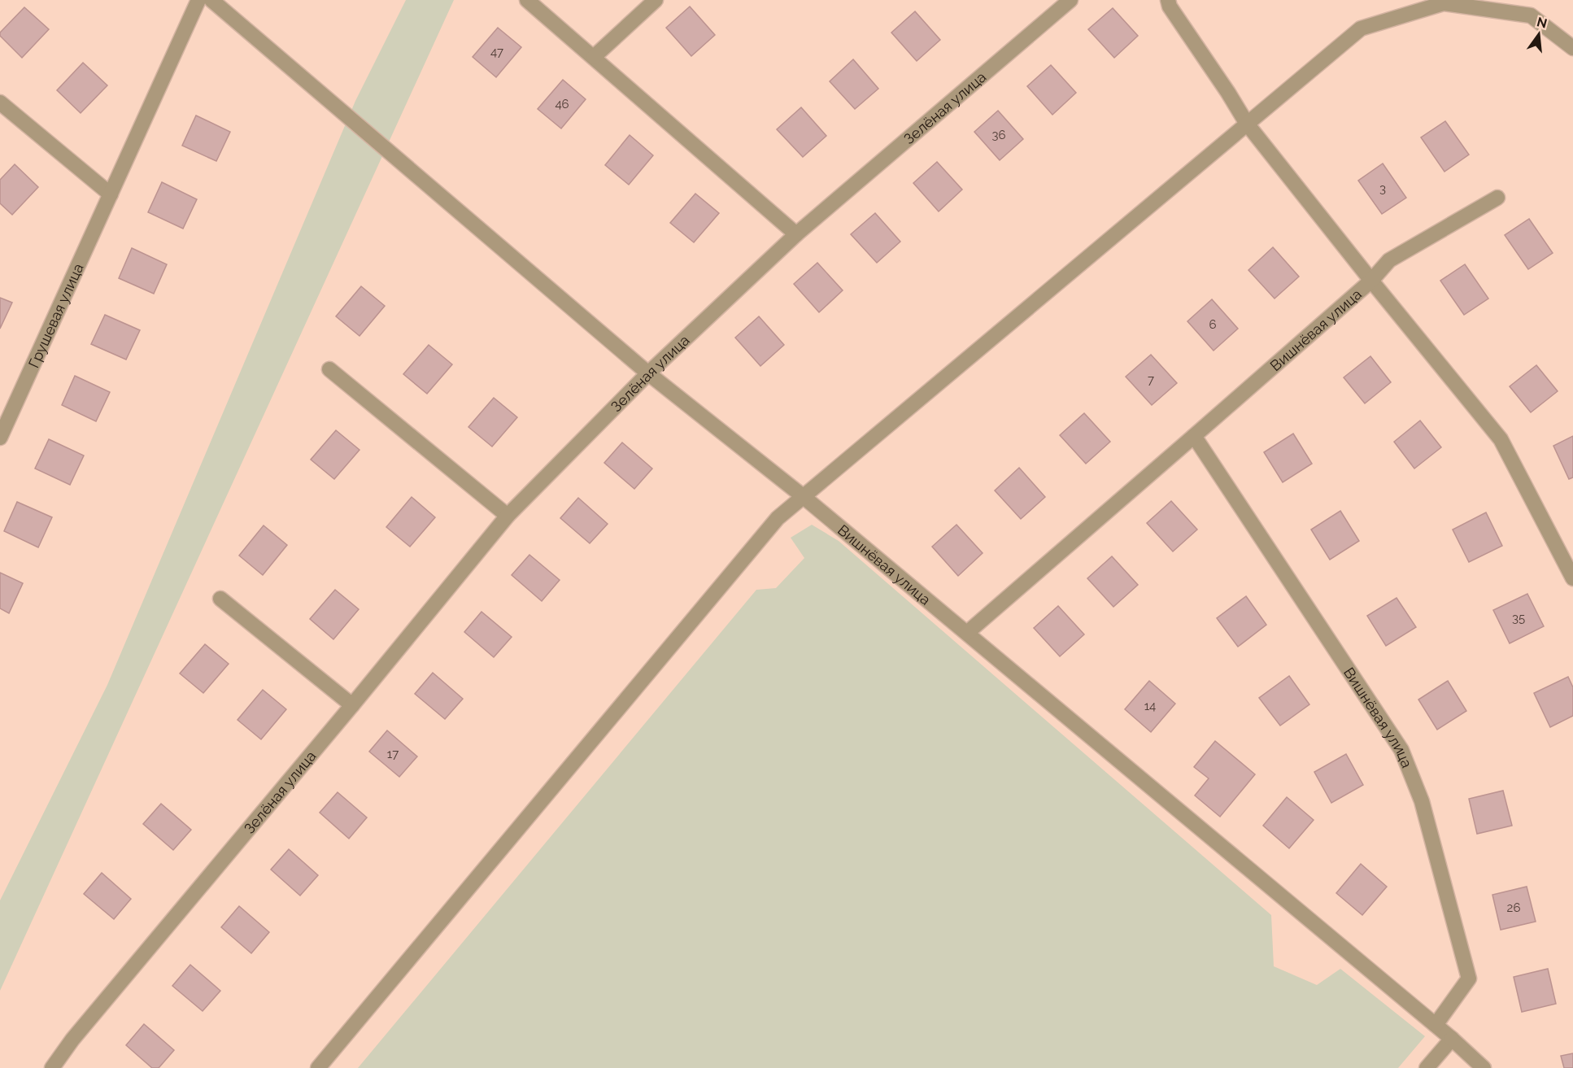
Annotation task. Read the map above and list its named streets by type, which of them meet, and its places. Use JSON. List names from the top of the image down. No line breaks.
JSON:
{"streets":{"street":["Зелёная улица","Грушевая улица","Вишнёвая улица"]},"crossings":[["Зелёная улица","Вишнёвая улица"]],"house_numbers":["47","46","36","3","6","7","35","14","17","26"],"north":"top"}
